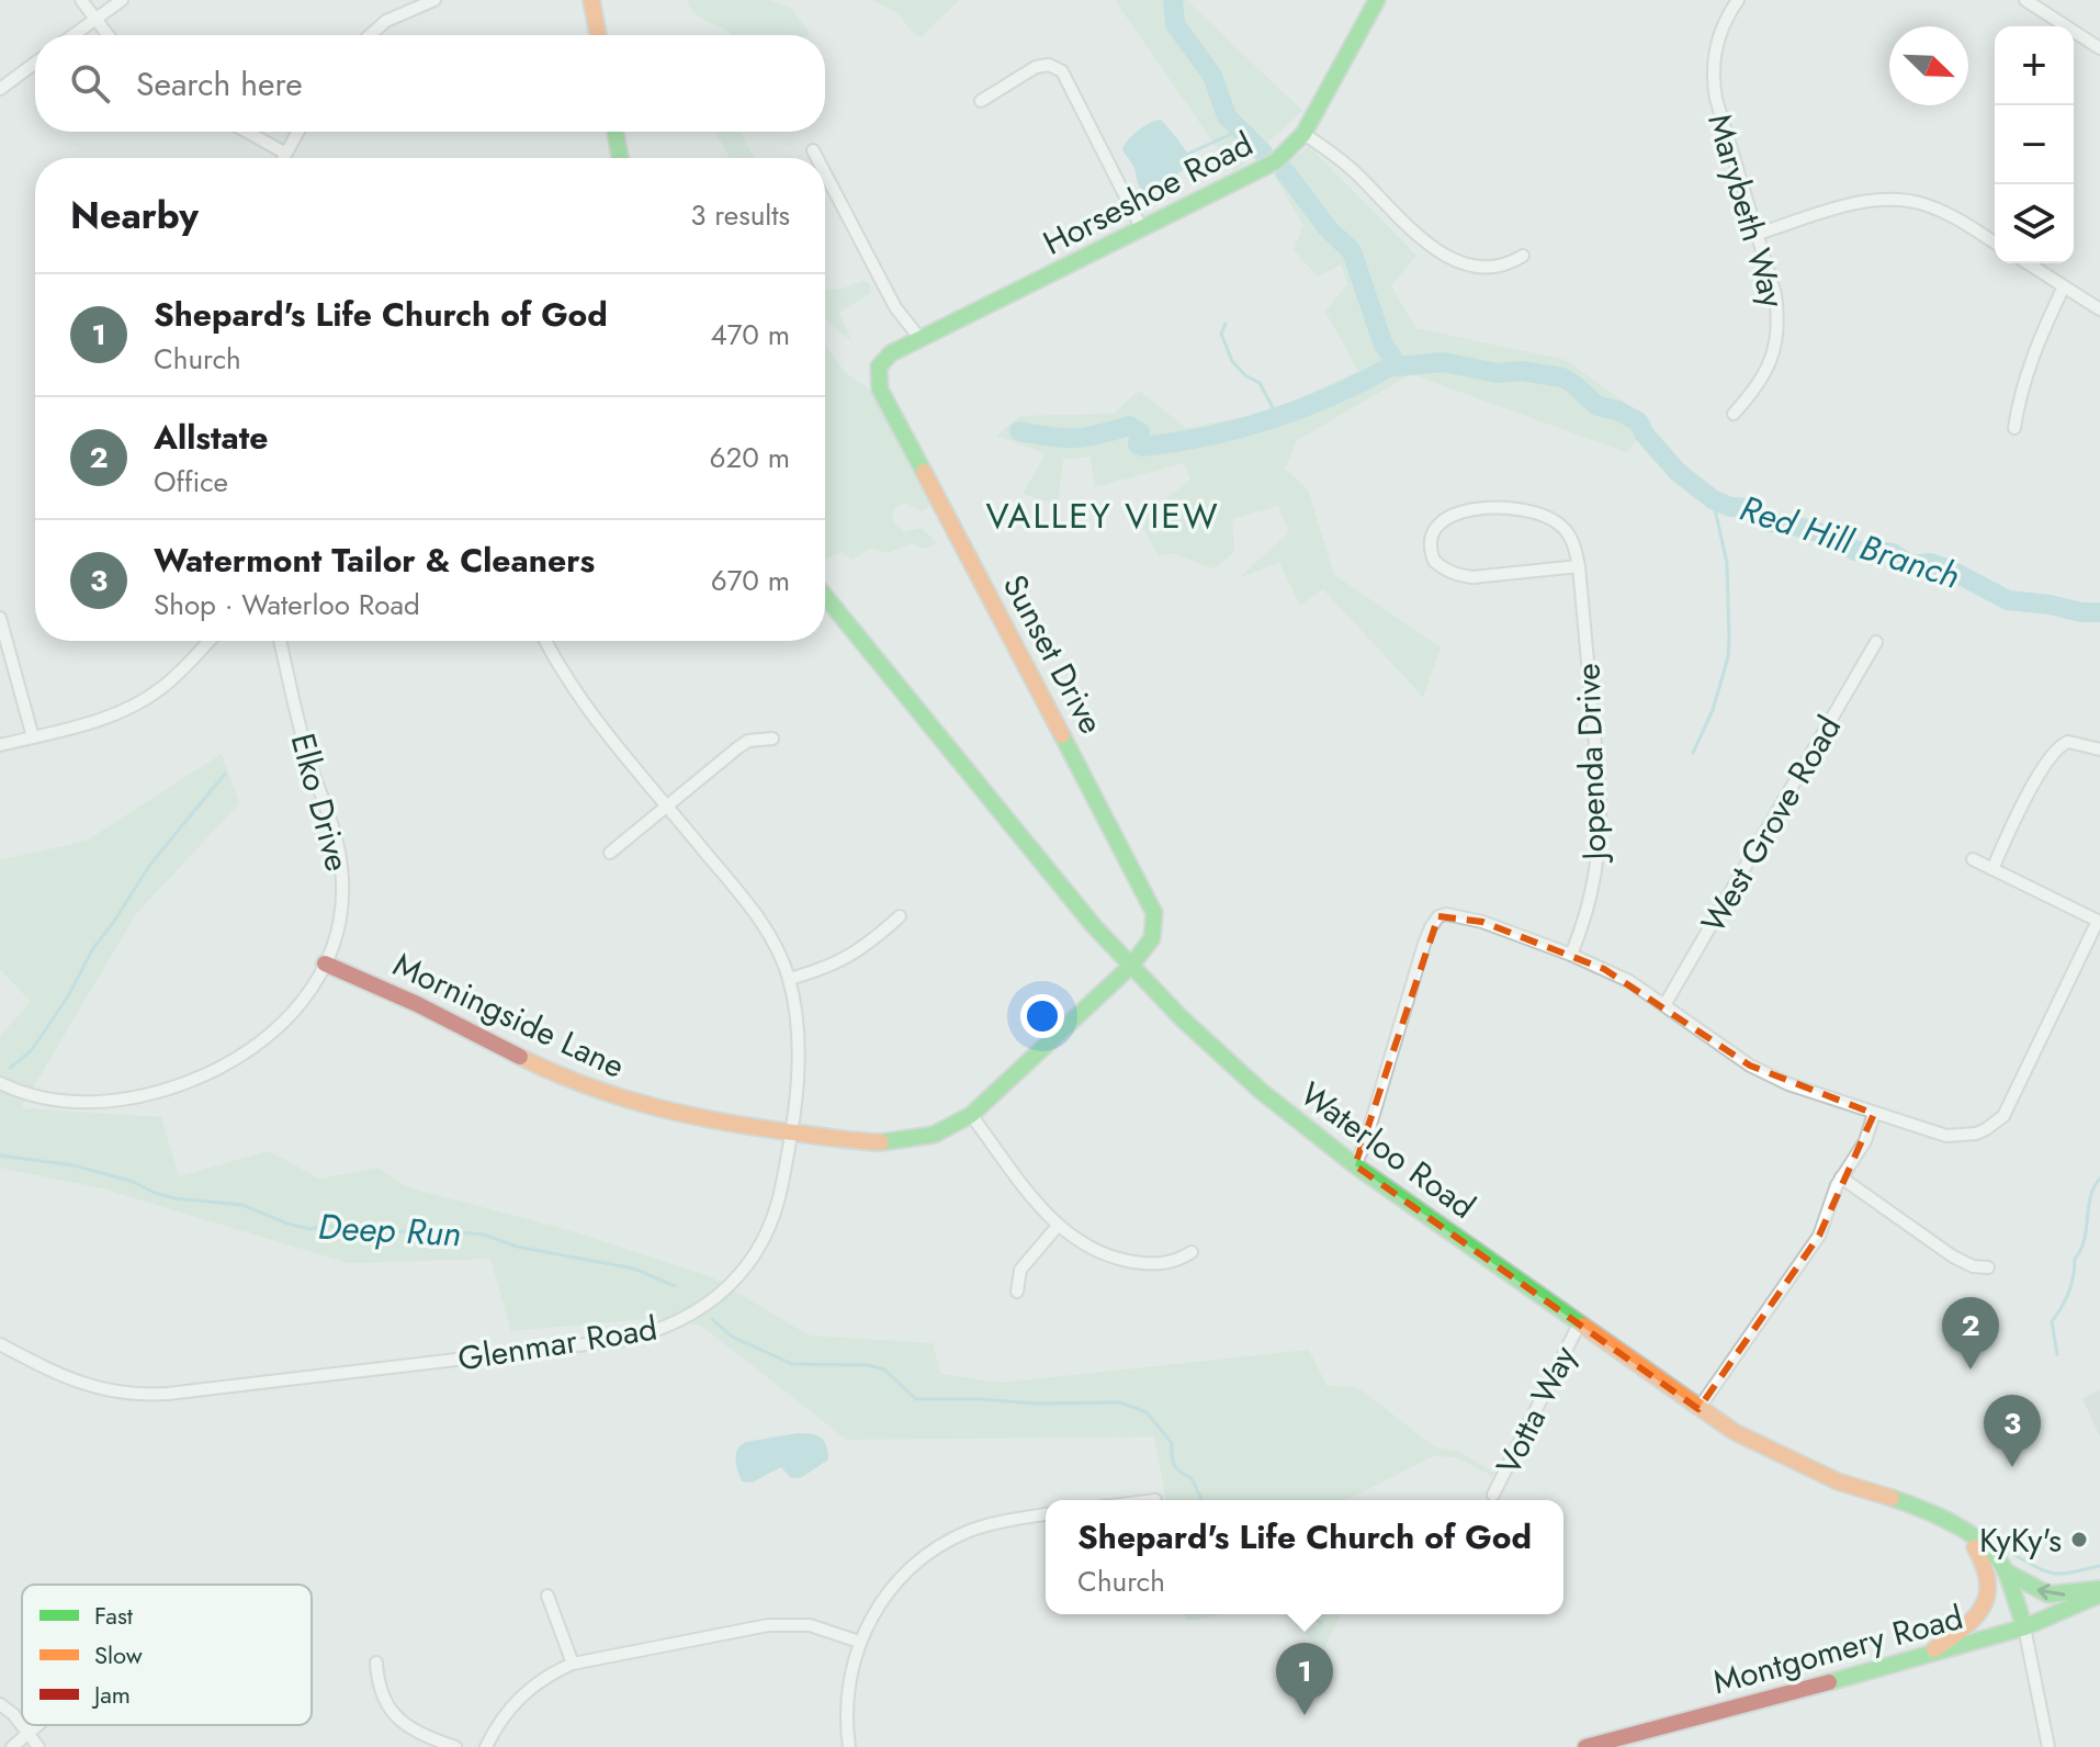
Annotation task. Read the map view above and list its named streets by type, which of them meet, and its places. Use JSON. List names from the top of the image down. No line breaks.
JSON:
{"streets":{"main road":["Horseshoe Road","Sunset Drive","Morningside Lane","Waterloo Road","Montgomery Road"],"street":["Marybeth Way","Jopenda Drive","Elko Drive","West Grove Road","Glenmar Road","Votta Way"]},"crossings":[["Horseshoe Road","Sunset Drive"],["Sunset Drive","Morningside Lane"],["Sunset Drive","Waterloo Road"],["Elko Drive","Morningside Lane"],["Morningside Lane","Waterloo Road"],["Morningside Lane","Glenmar Road"],["Waterloo Road","Votta Way"],["Waterloo Road","Montgomery Road"]],"districts":["VALLEY VIEW"],"water":["Red Hill Branch","Deep Run"],"places":["KyKy's"],"legend":["Fast","Slow","Jam"],"north":"bottom right","page":{"map_buttons":["+","−"],"search":"Search here","heading":["Nearby","3 results"],"list":[{"mark":"1","name":"Shepard's Life Church of God","note":"Church","value":"470 m"},{"mark":"2","name":"Allstate","note":"Office","value":"620 m"},{"mark":"3","name":"Watermont Tailor & Cleaners","note":"Shop · Waterloo Road","value":"670 m"}],"pins":["2","3","1"],"popup":["Shepard's Life Church of God","Church"]}}
